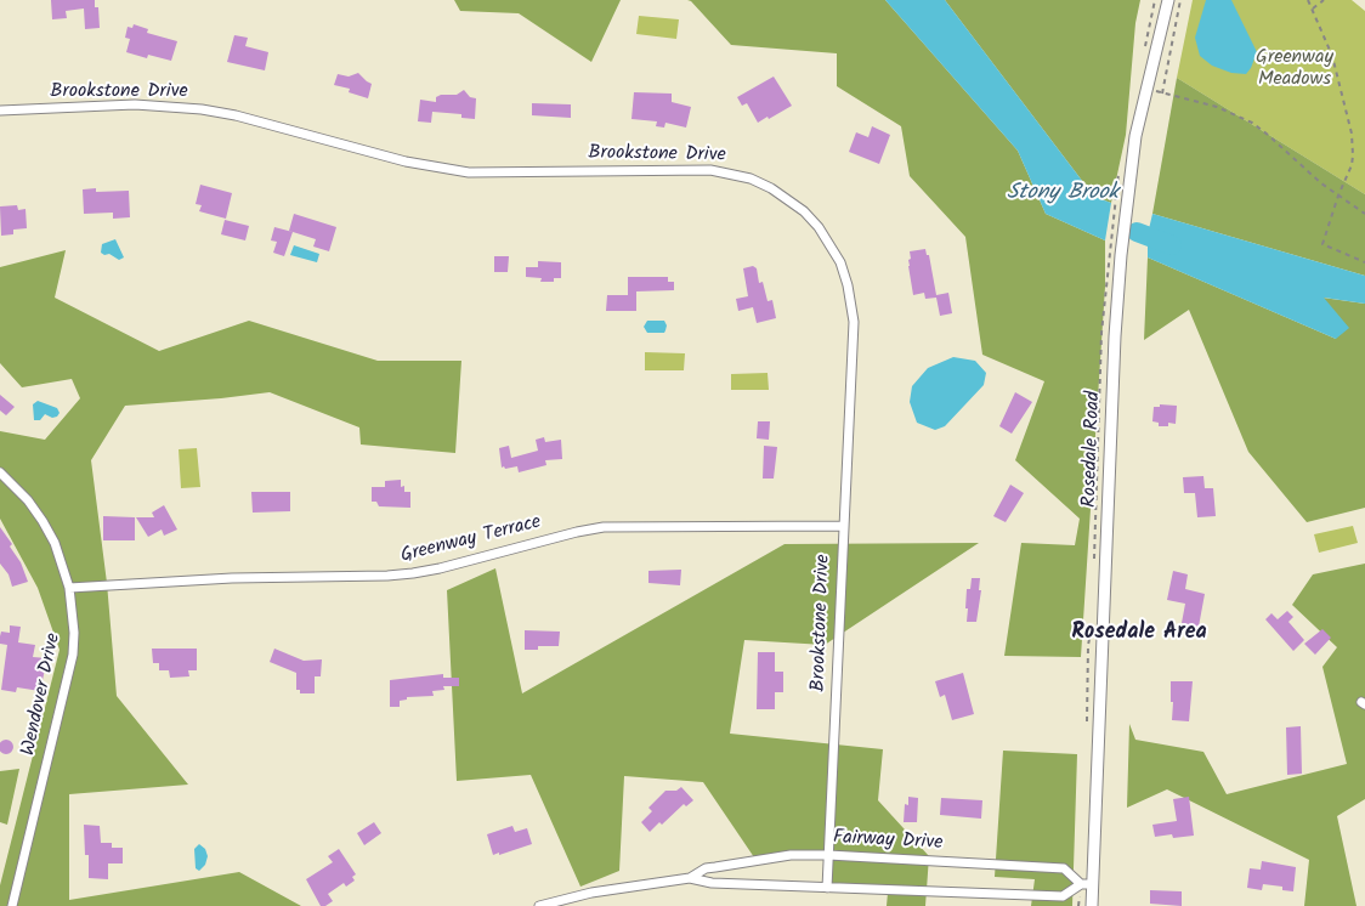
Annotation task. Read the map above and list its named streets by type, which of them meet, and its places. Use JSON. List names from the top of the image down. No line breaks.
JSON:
{"streets":{"street":["Brookstone Drive","Rosedale Road","Greenway Terrace","Wendover Drive","Fairway Drive"]},"crossings":[["Brookstone Drive","Greenway Terrace"],["Brookstone Drive","Fairway Drive"],["Rosedale Road","Fairway Drive"],["Greenway Terrace","Wendover Drive"]],"districts":["Rosedale Area"],"water":["Stony Brook"],"parks":["Greenway Meadows"]}
